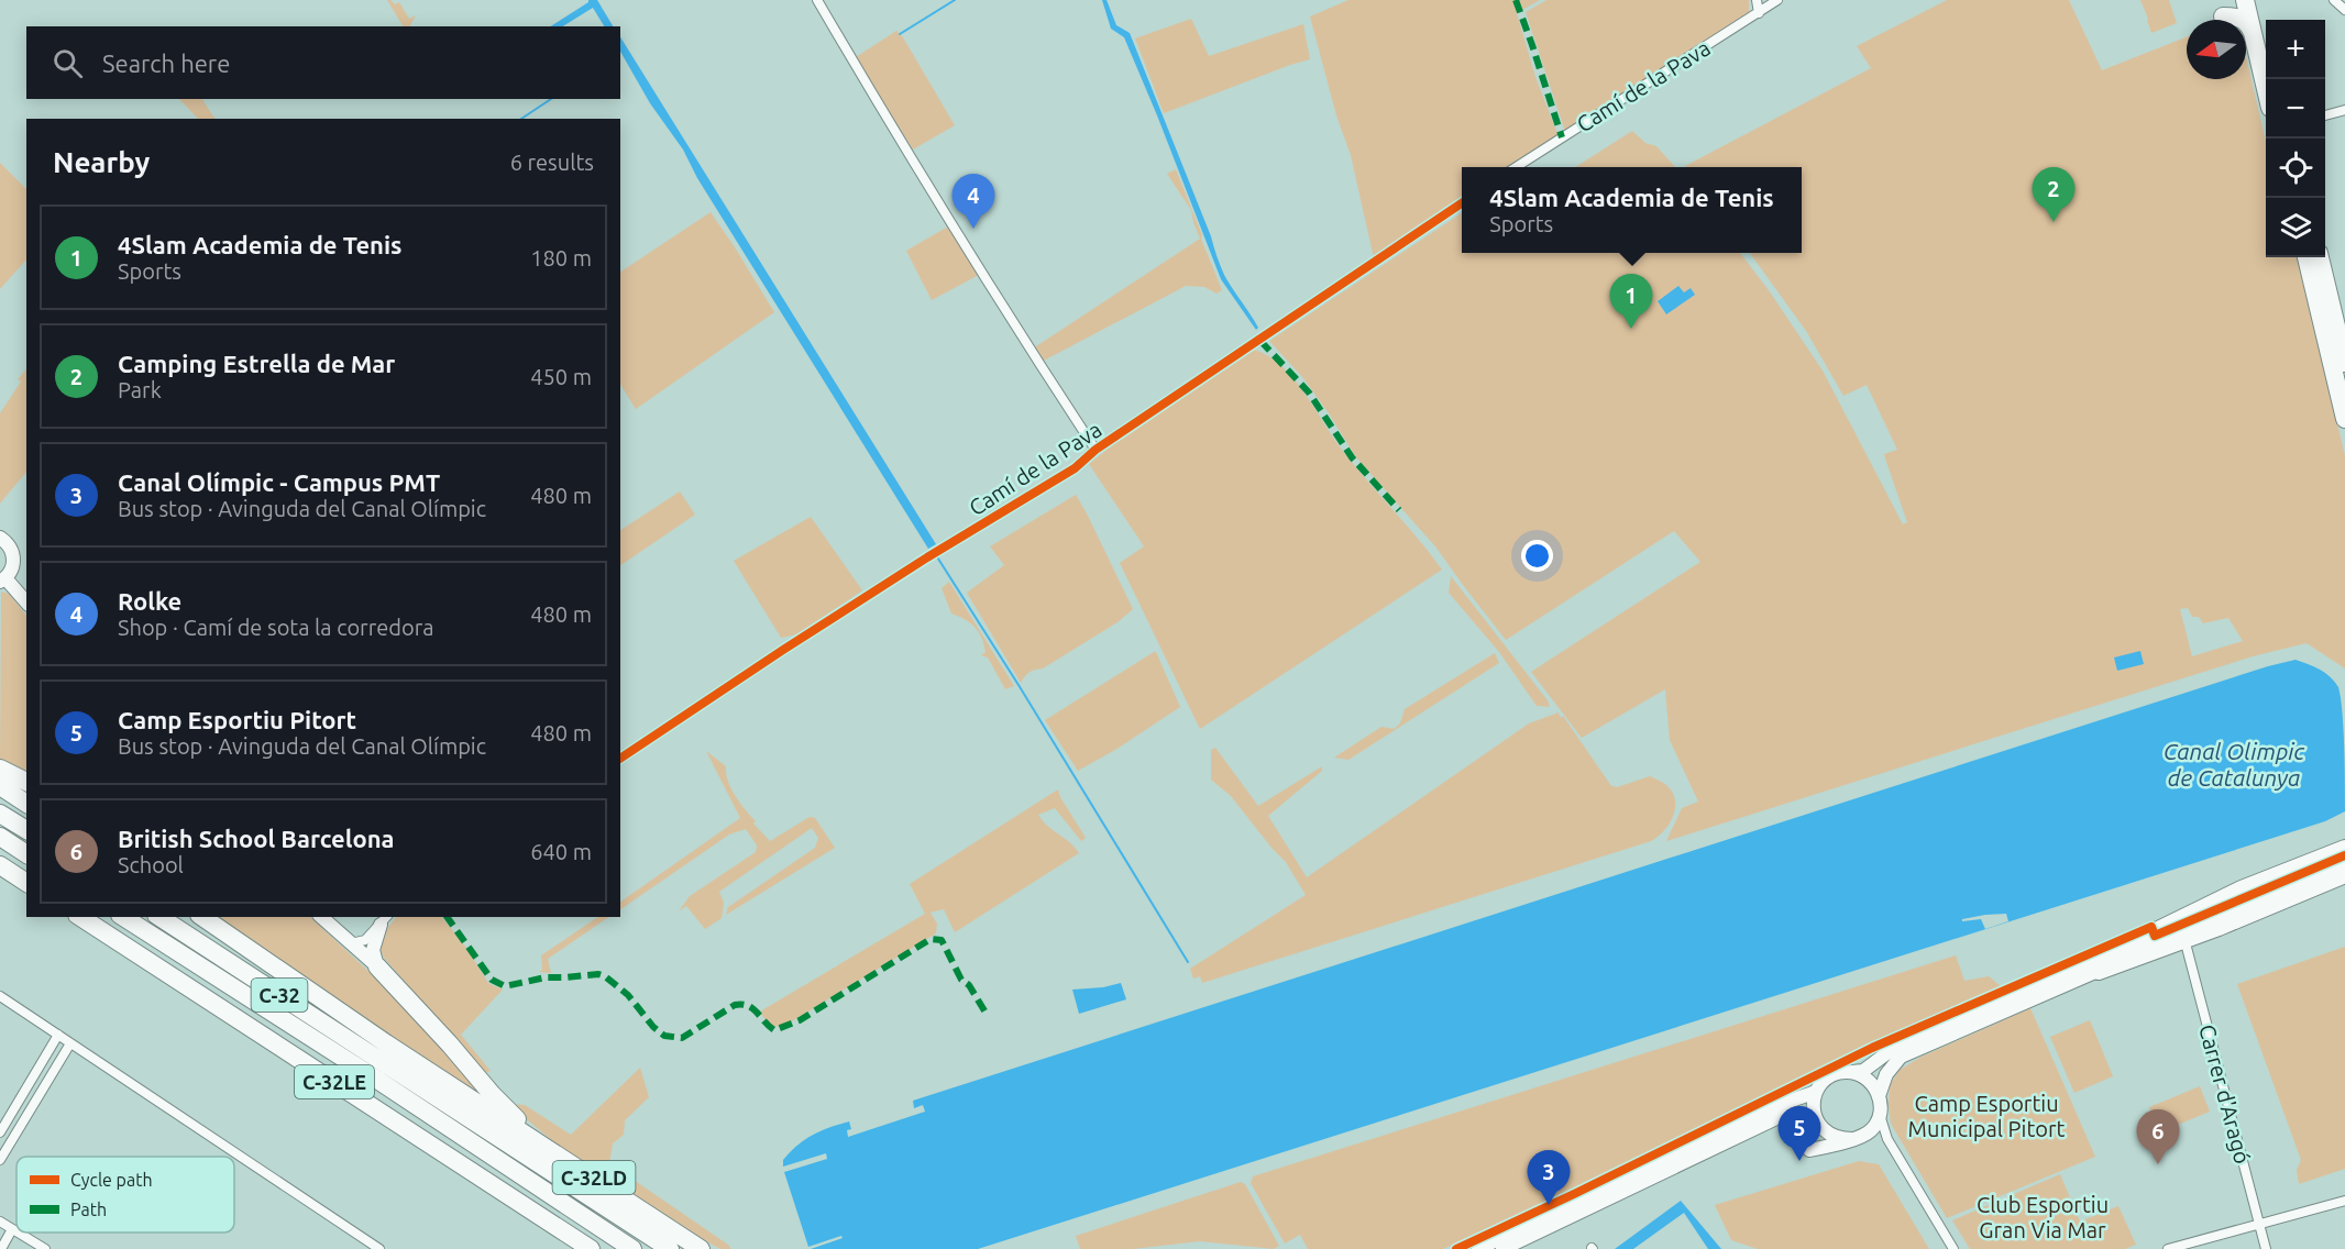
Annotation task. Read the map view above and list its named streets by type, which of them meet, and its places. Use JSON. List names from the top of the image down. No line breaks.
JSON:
{"streets":{"highway":["C-32","C-32LE","C-32LD"],"street":["Camí de la Pava","Carrer d'Aragó"]},"water":["Canal Olimpic de Catalunya"],"parks":["Camp Esportiu Municipal Pitort","Club Esportiu Gran Via Mar"],"legend":["Cycle path","Path"],"north":"left","page":{"map_buttons":["+","−"],"search":"Search here","heading":["Nearby","6 results"],"popup":["4Slam Academia de Tenis","Sports"],"pins":["2","4","1","5","6","3"],"list":[{"mark":"1","name":"4Slam Academia de Tenis","note":"Sports","value":"180 m"},{"mark":"2","name":"Camping Estrella de Mar","note":"Park","value":"450 m"},{"mark":"3","name":"Canal Olímpic - Campus PMT","note":"Bus stop · Avinguda del Canal Olímpic","value":"480 m"},{"mark":"4","name":"Rolke","note":"Shop · Camí de sota la corredora","value":"480 m"},{"mark":"5","name":"Camp Esportiu Pitort","note":"Bus stop · Avinguda del Canal Olímpic","value":"480 m"},{"mark":"6","name":"British School Barcelona","note":"School","value":"640 m"}]}}
